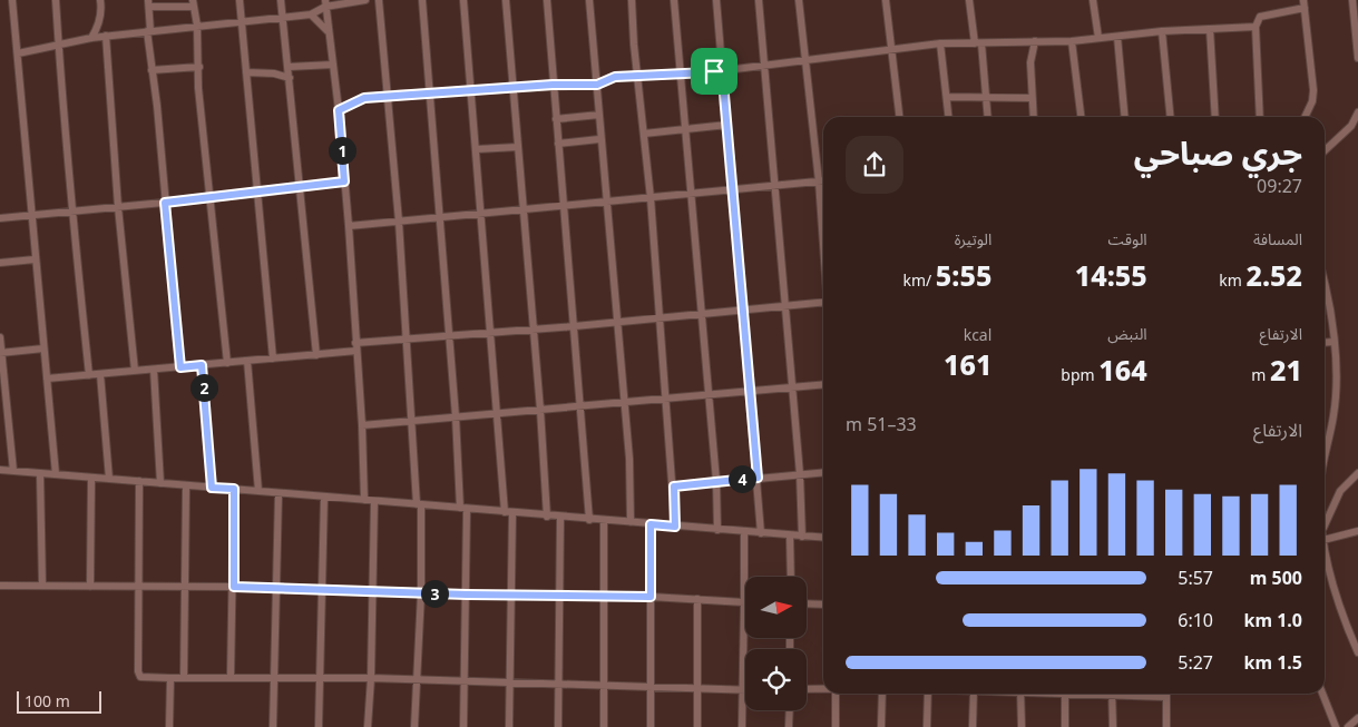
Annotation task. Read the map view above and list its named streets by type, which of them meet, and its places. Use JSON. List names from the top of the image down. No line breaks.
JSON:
{"scale_bar":"100 m","north":"right","page":{"heading":["جري صباحي","09:27"],"pins":["1","2","4","3"],"stats":[["المسافة","2.52 km"],["الوقت","14:55"],["الوتيرة","5:55 /km"],["الارتفاع","21 m"],["النبض","164 bpm"],["kcal","161"]],"chart":["الارتفاع","33–51 m"],"list":[{"name":"500 m","note":"5:57"},{"name":"1.0 km","note":"6:10"},{"name":"1.5 km","note":"5:27"}],"scale":"100 m"}}
